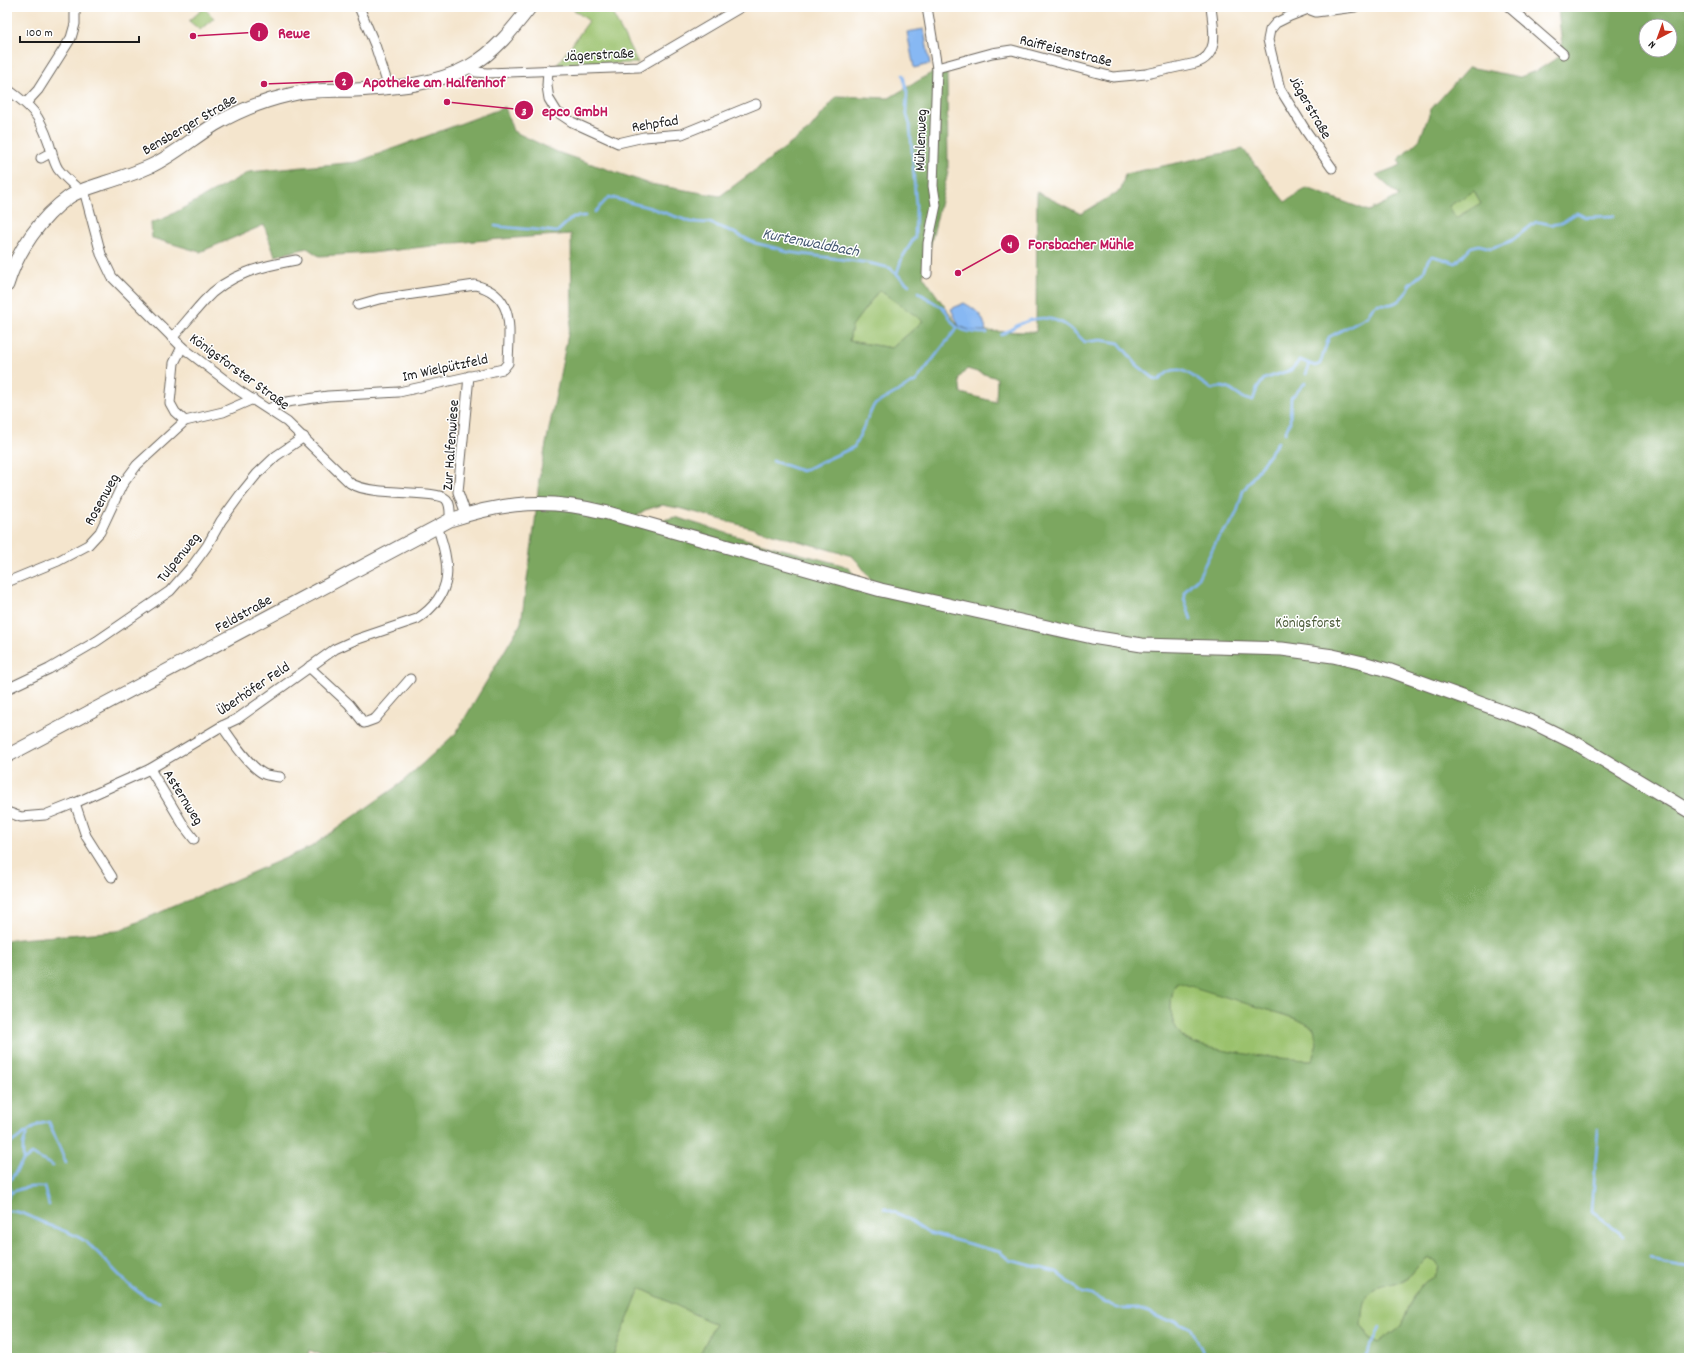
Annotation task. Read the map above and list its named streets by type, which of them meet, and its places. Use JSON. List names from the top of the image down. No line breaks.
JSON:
{"streets":{"main road":["Bensberger Straße","Feldstraße"],"street":["Raiffeisenstraße","Jägerstraße","Rehpfad","Mühlenweg","Im Wielpützfeld","Königsforster Straße","Zur Halfenwiese","Rosenweg","Tulpenweg","Überhöfer Feld","Asternweg"]},"crossings":[["Raiffeisenstraße","Mühlenweg"],["Jägerstraße","Rehpfad"],["Jägerstraße","Bensberger Straße"],["Bensberger Straße","Königsforster Straße"],["Im Wielpützfeld","Königsforster Straße"],["Im Wielpützfeld","Zur Halfenwiese"],["Königsforster Straße","Rosenweg"],["Königsforster Straße","Tulpenweg"],["Zur Halfenwiese","Feldstraße"],["Feldstraße","Überhöfer Feld"],["Überhöfer Feld","Asternweg"]],"water":["Kurtenwaldbach"],"parks":["Königsforst"],"places":["Rewe","Apotheke am Halfenhof","epco GmbH","Forsbacher Mühle"],"scale_bar":"100 m","north":"bottom left"}
